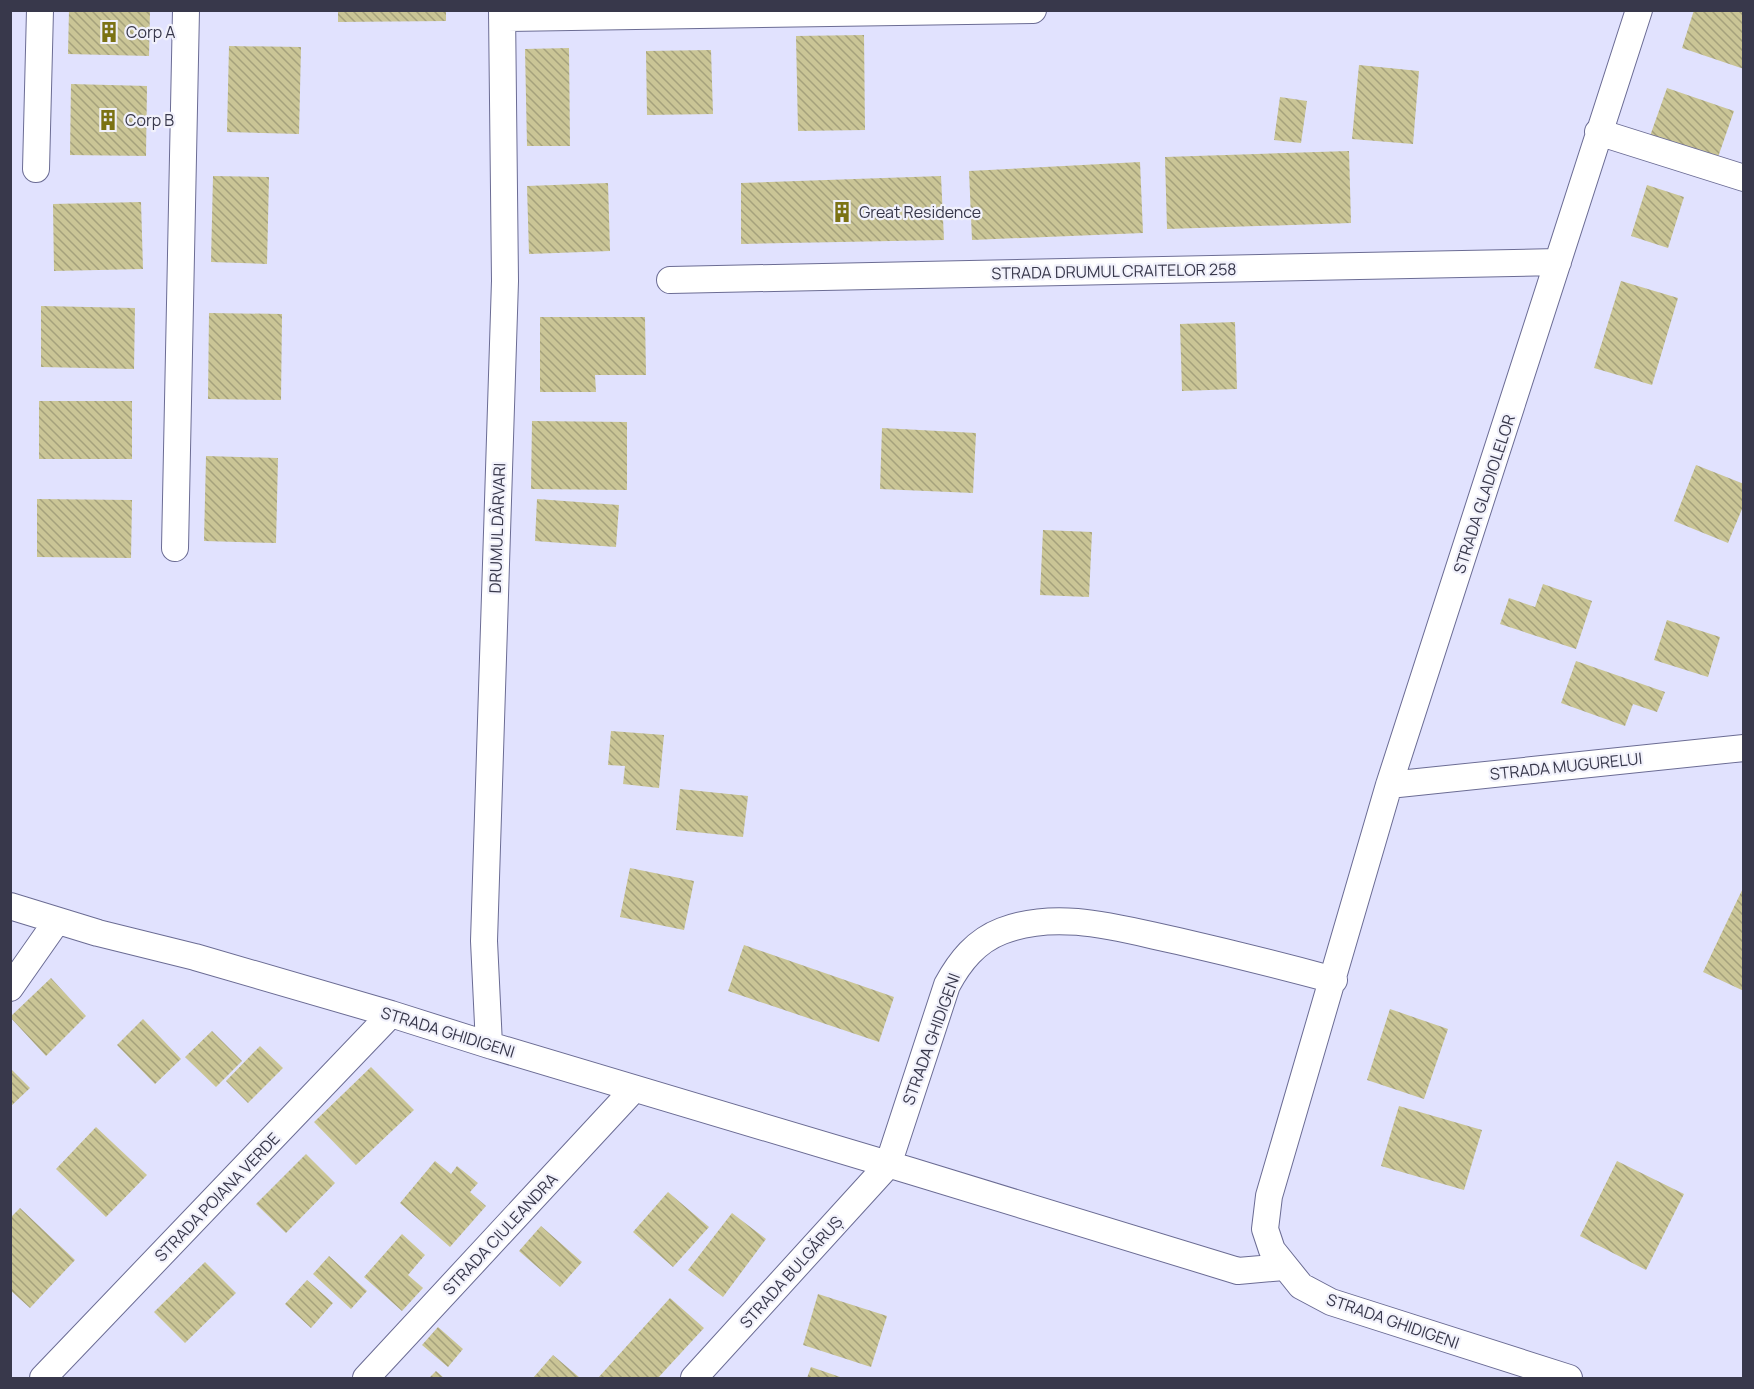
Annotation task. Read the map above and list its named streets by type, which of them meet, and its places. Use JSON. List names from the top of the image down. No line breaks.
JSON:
{"streets":{"street":["STRADA DRUMUL CRAITELOR 258","STRADA GLADIOLELOR","DRUMUL DÂRVARI","STRADA MUGURELUI","STRADA GHIDIGENI","STRADA POIANA VERDE","STRADA CIULEANDRA","STRADA BULGĂRUȘ"]},"crossings":[["STRADA DRUMUL CRAITELOR 258","STRADA GLADIOLELOR"],["STRADA GLADIOLELOR","STRADA MUGURELUI"],["STRADA GLADIOLELOR","STRADA GHIDIGENI"],["DRUMUL DÂRVARI","STRADA GHIDIGENI"],["STRADA GHIDIGENI","STRADA POIANA VERDE"],["STRADA GHIDIGENI","STRADA CIULEANDRA"],["STRADA GHIDIGENI","STRADA BULGĂRUȘ"]],"places":{"building":["Corp A","Corp B","Great Residence"]}}
